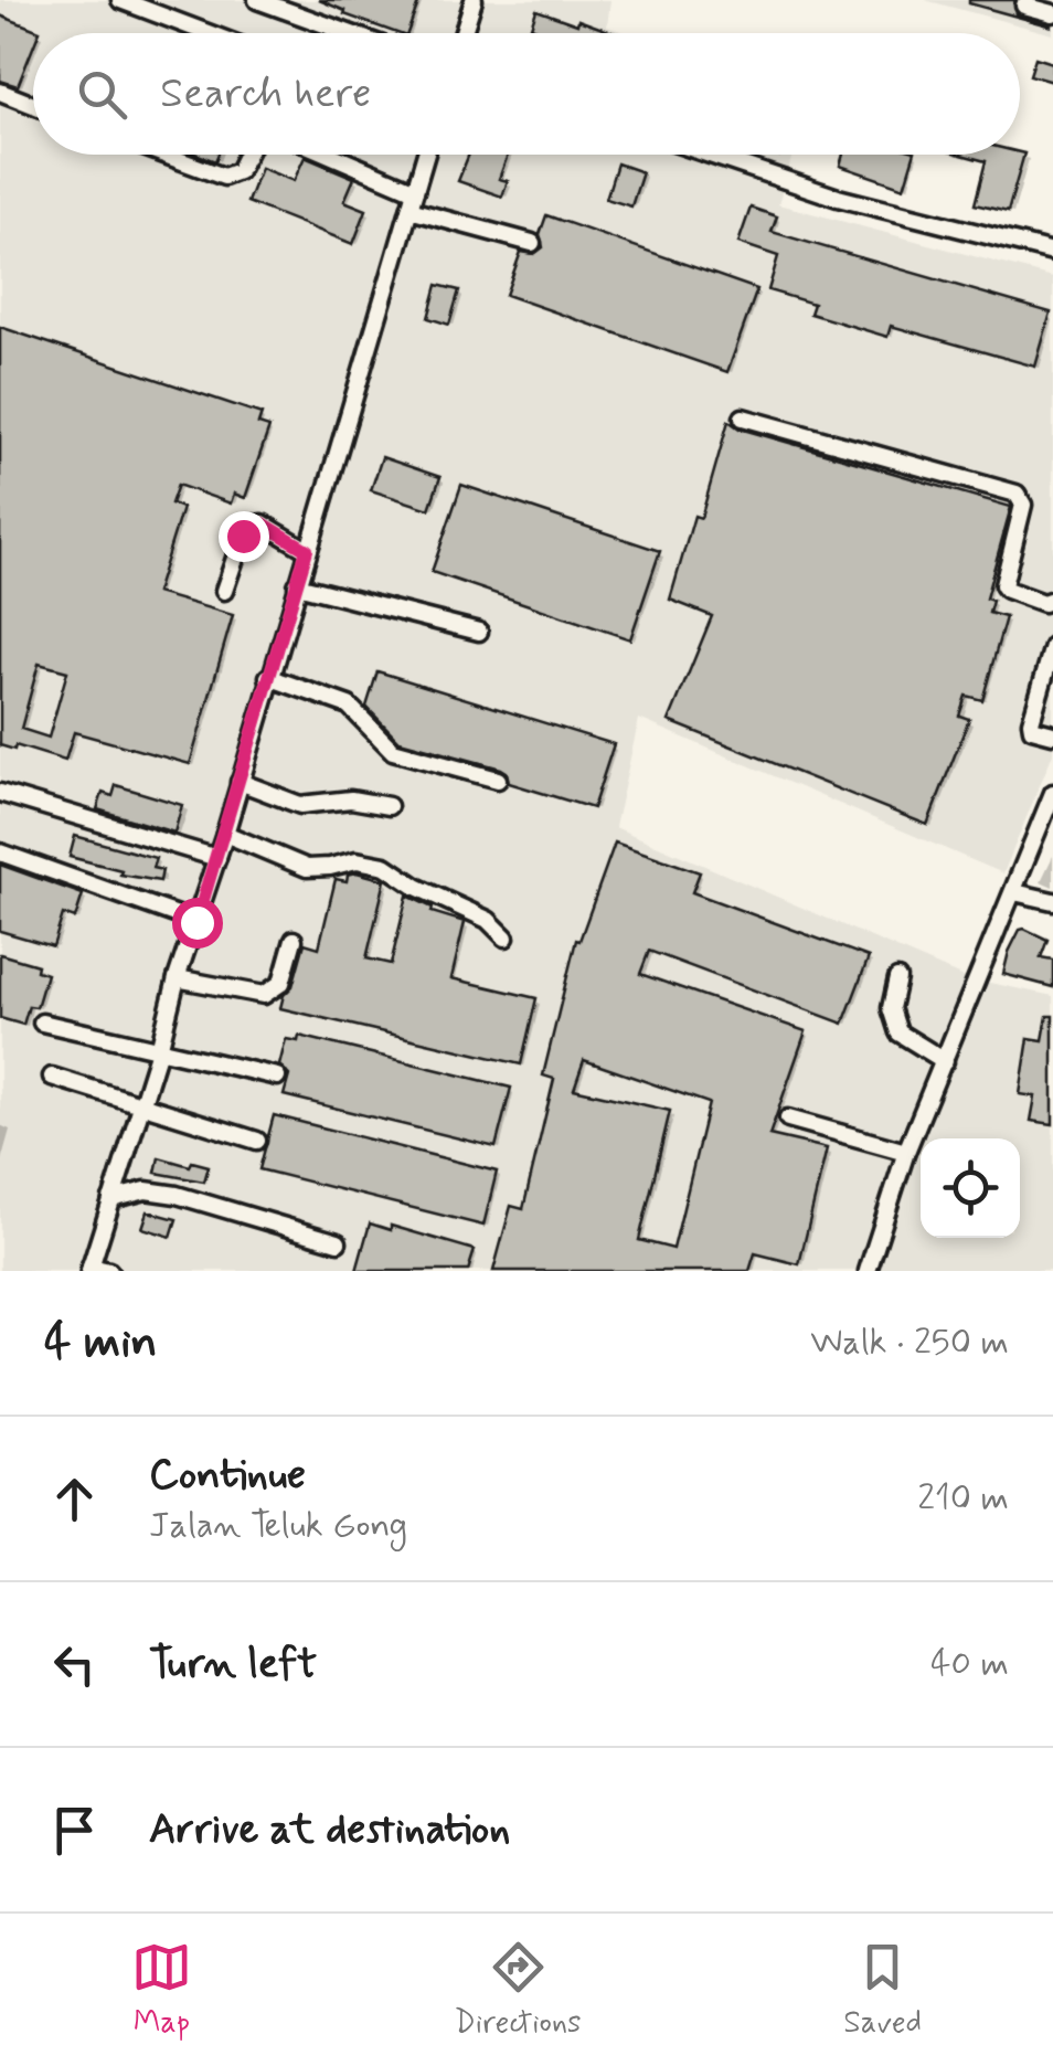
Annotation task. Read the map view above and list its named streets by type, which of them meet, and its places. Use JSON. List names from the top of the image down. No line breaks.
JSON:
{"page":{"search":"Search here","heading":["4 min","Walk · 250 m"],"list":[["Continue","Jalan Teluk Gong","210 m"],["Turn left","40 m"],"Arrive at destination"],"nav":["Map","Directions","Saved"]}}
